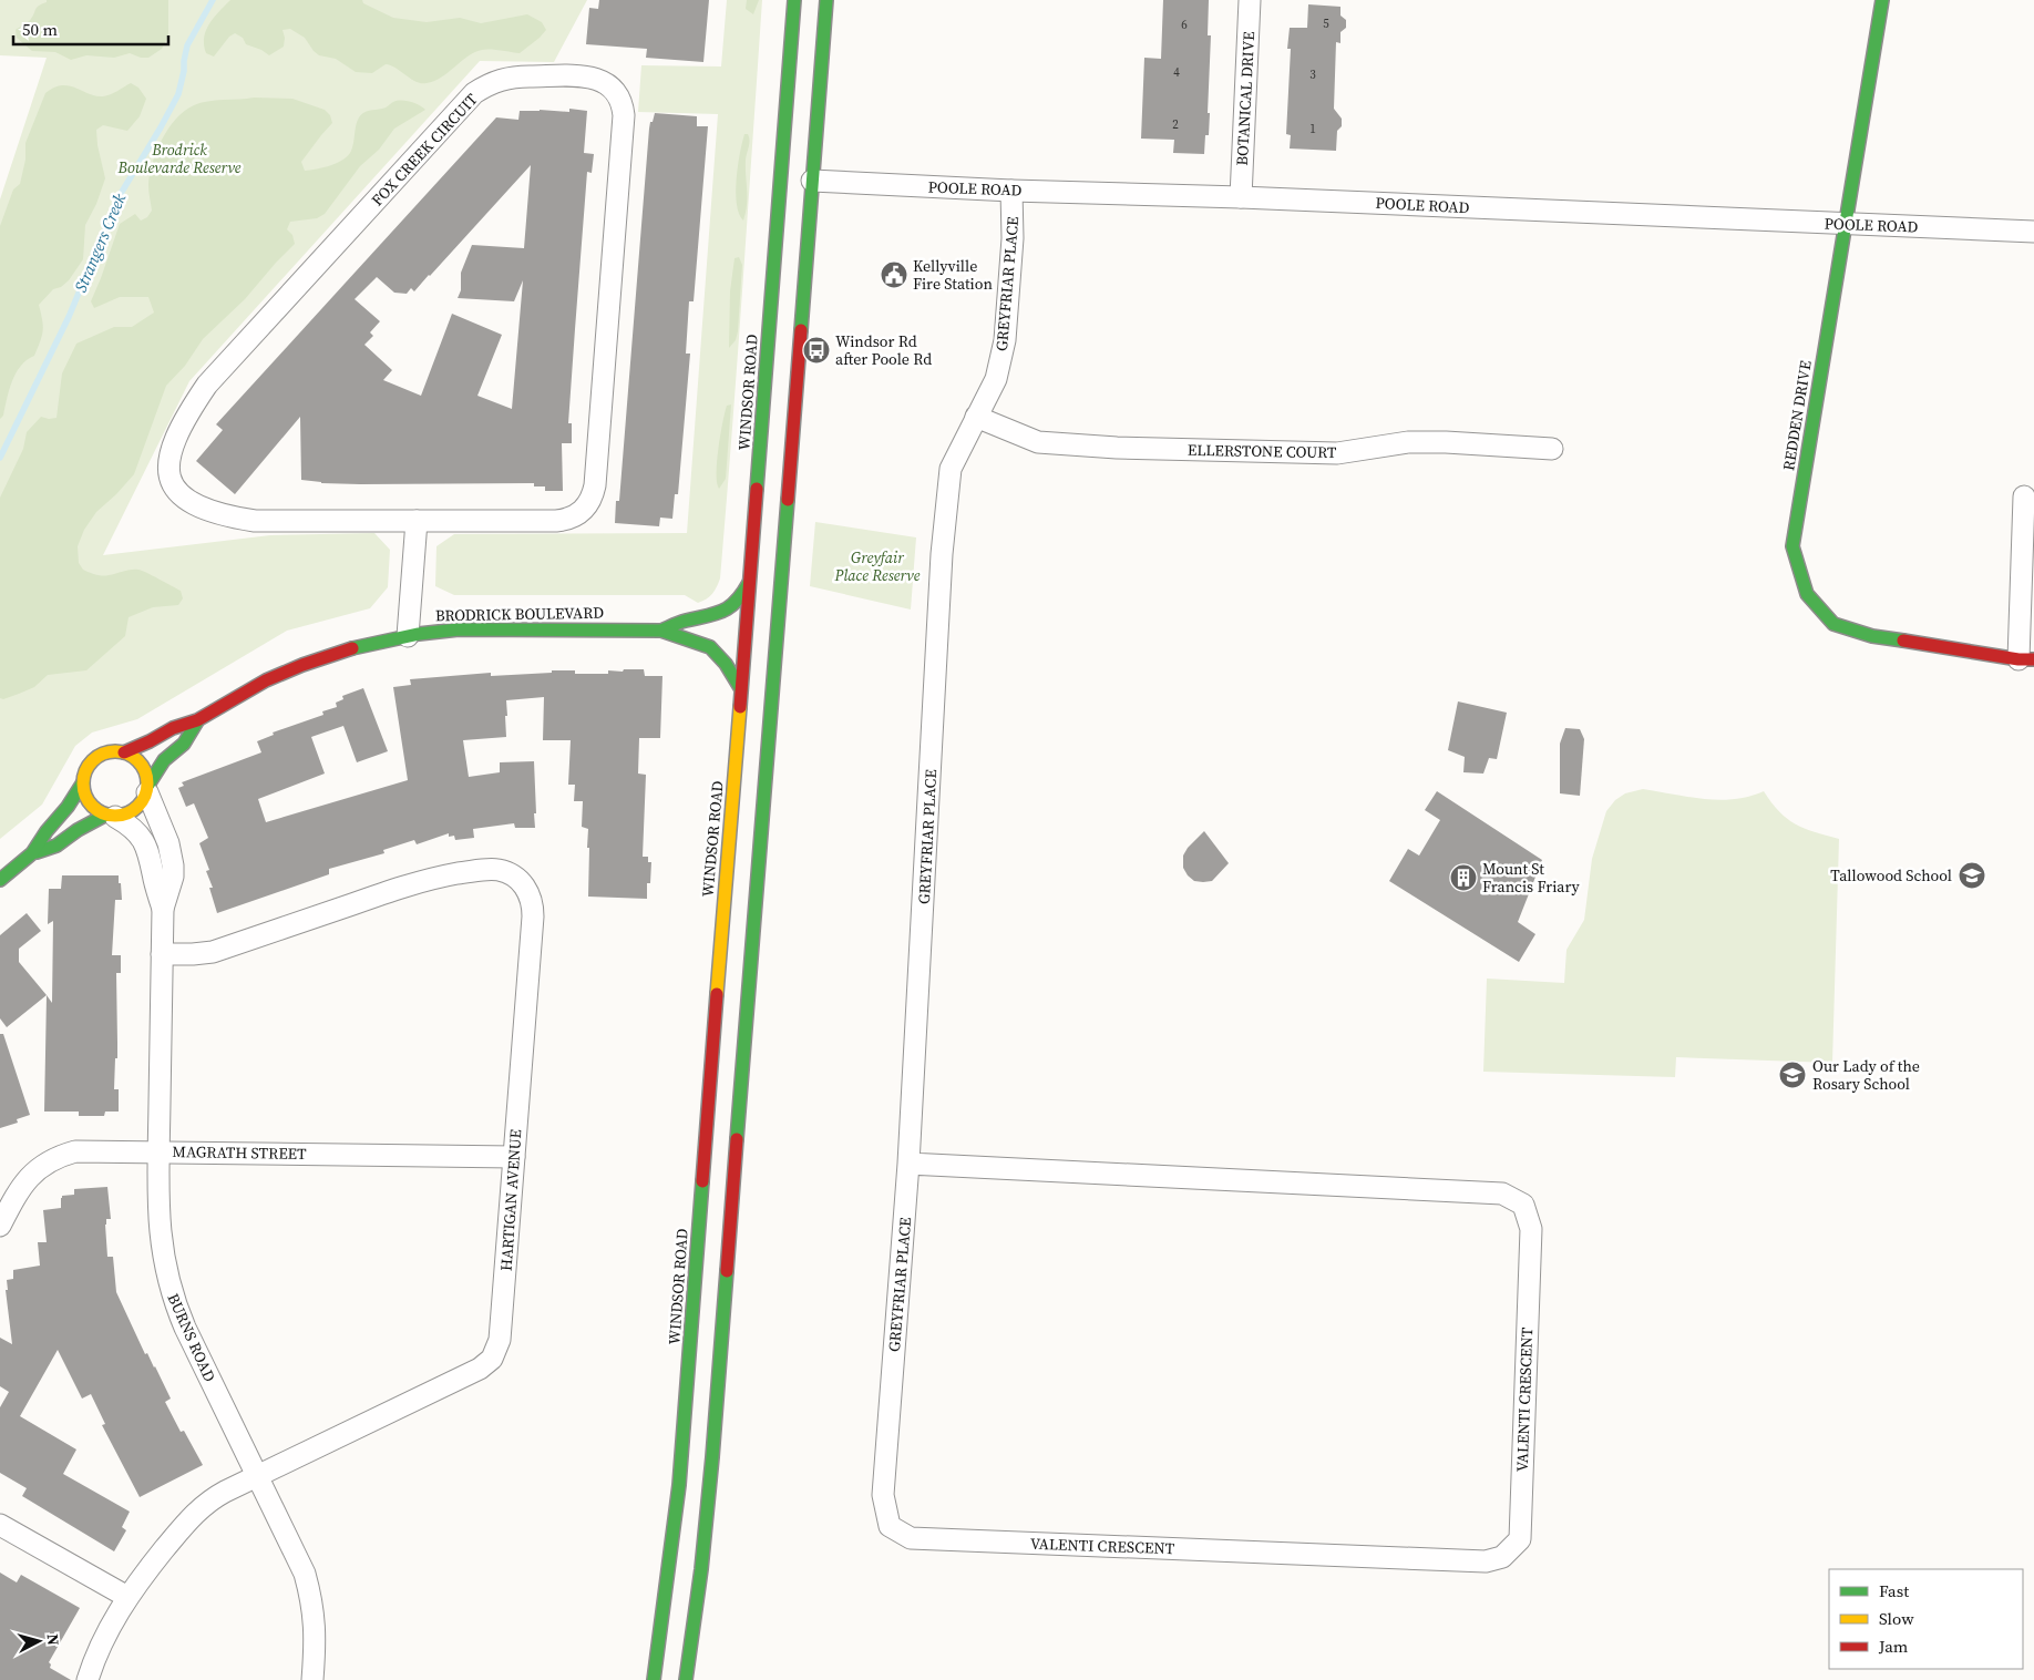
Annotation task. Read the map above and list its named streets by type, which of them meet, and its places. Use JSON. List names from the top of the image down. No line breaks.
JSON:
{"streets":{"main road":["WINDSOR ROAD","REDDEN DRIVE","BRODRICK BOULEVARD"],"street":["BOTANICAL DRIVE","FOX CREEK CIRCUIT","POOLE ROAD","GREYFRIAR PLACE","ELLERSTONE COURT","MAGRATH STREET","HARTIGAN AVENUE","BURNS ROAD","VALENTI CRESCENT"]},"crossings":[["BOTANICAL DRIVE","POOLE ROAD"],["POOLE ROAD","GREYFRIAR PLACE"],["POOLE ROAD","REDDEN DRIVE"],["GREYFRIAR PLACE","ELLERSTONE COURT"],["GREYFRIAR PLACE","VALENTI CRESCENT"],["WINDSOR ROAD","BRODRICK BOULEVARD"],["BRODRICK BOULEVARD","BURNS ROAD"],["MAGRATH STREET","HARTIGAN AVENUE"],["MAGRATH STREET","BURNS ROAD"],["HARTIGAN AVENUE","BURNS ROAD"]],"water":["Strangers Creek"],"parks":["Brodrick Boulevarde Reserve","Greyfair Place Reserve"],"places":{"public building":["Kellyville Fire Station"],"bus stop":["Windsor Rd after Poole Rd"],"school or university":["Tallowood School","Our Lady of the Rosary School"],"building":["Mount St Francis Friary"]},"house_numbers":["5","6","4","3","2","1"],"legend":["Fast","Slow","Jam"],"scale_bar":"50 m","north":"right"}
